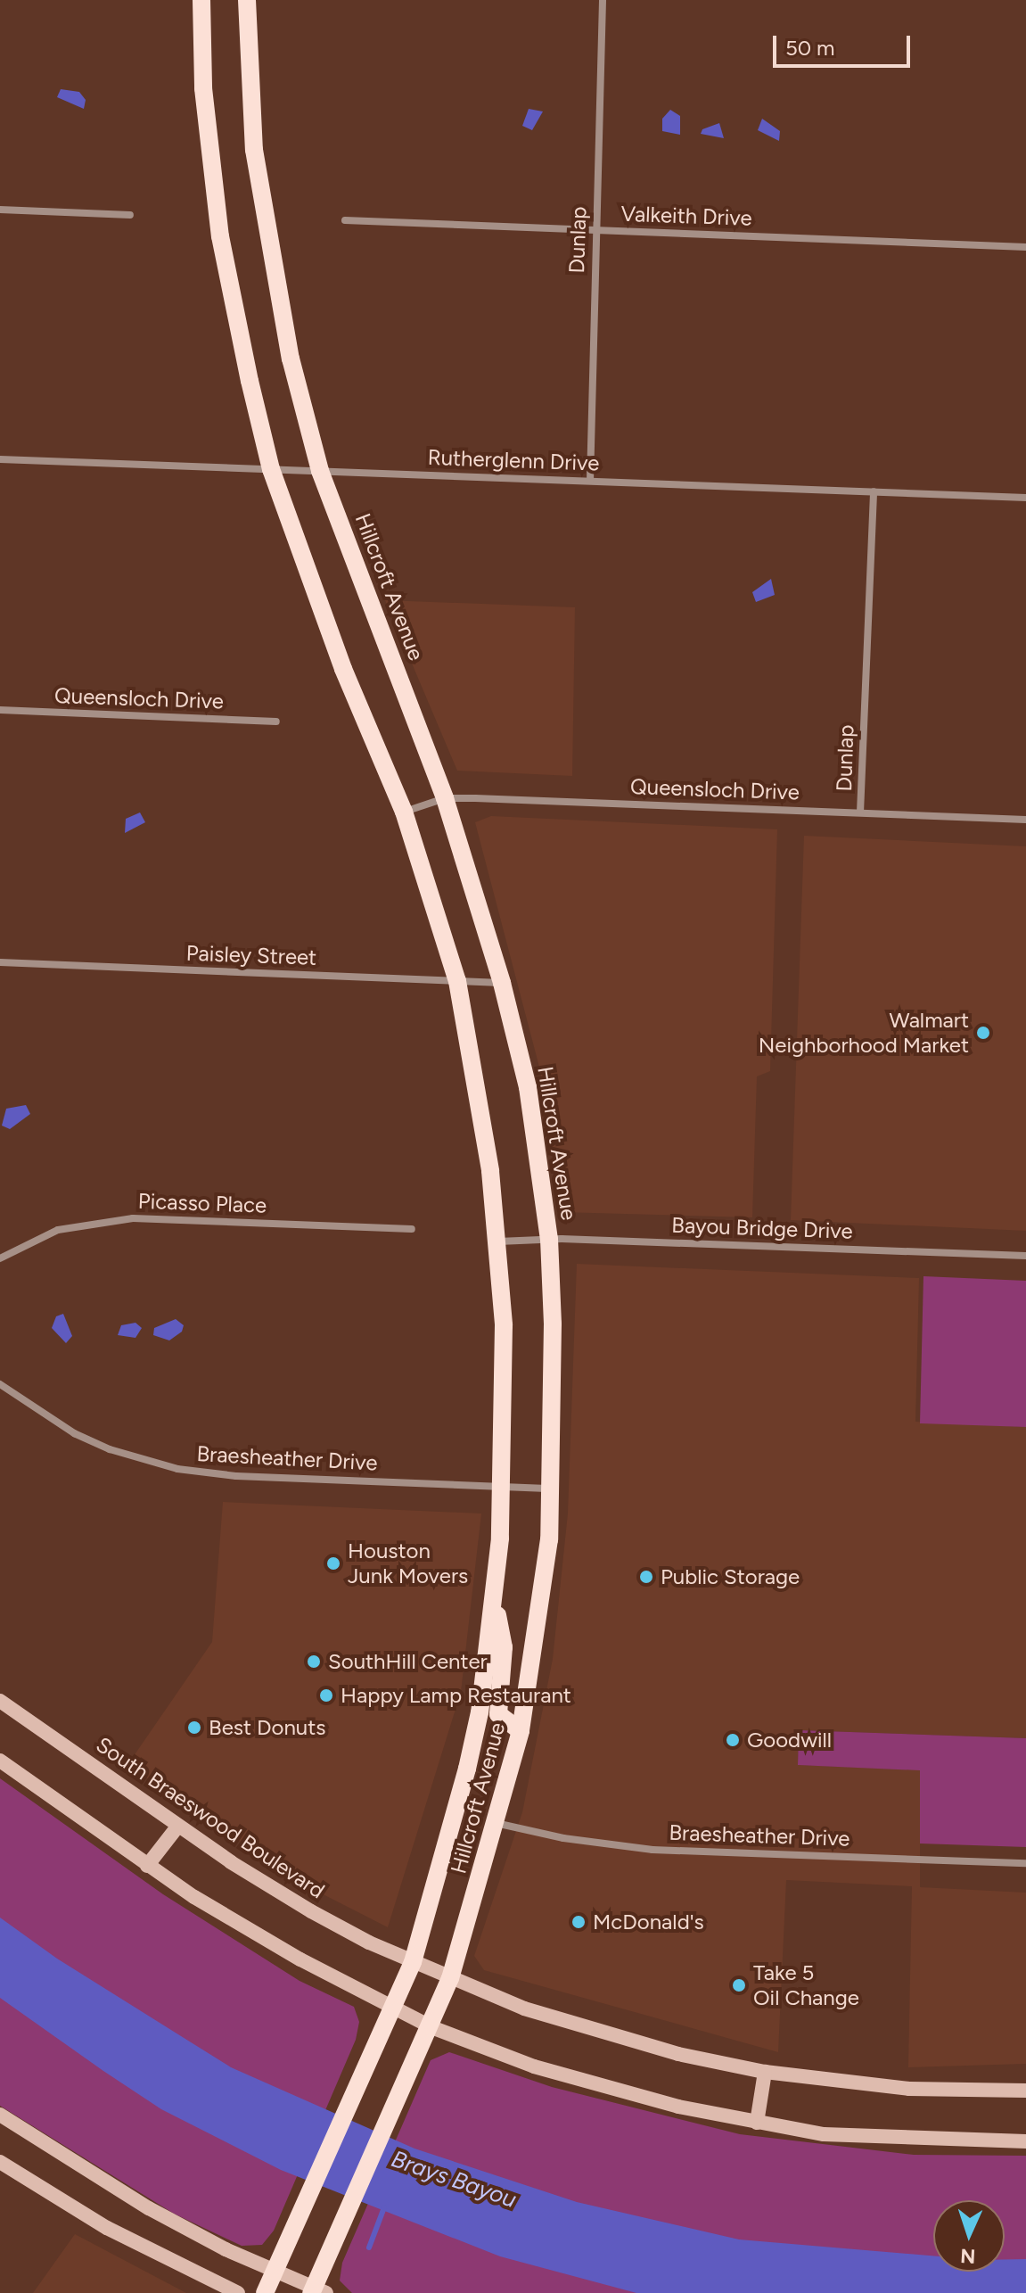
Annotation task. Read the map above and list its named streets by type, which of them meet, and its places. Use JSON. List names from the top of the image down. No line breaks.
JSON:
{"streets":{"main road":["Hillcroft Avenue","South Braeswood Boulevard"],"street":["Valkeith Drive","Dunlap","Rutherglenn Drive","Queensloch Drive","Paisley Street","Picasso Place","Bayou Bridge Drive","Braesheather Drive"]},"crossings":[["Valkeith Drive","Dunlap"],["Dunlap","Rutherglenn Drive"],["Dunlap","Queensloch Drive"],["Rutherglenn Drive","Hillcroft Avenue"],["Hillcroft Avenue","Queensloch Drive"],["Hillcroft Avenue","Paisley Street"],["Hillcroft Avenue","Bayou Bridge Drive"],["Hillcroft Avenue","Braesheather Drive"],["Hillcroft Avenue","South Braeswood Boulevard"]],"water":["Brays Bayou"],"places":["Walmart Neighborhood Market","Houston Junk Movers","Public Storage","SouthHill Center","Happy Lamp Restaurant","Best Donuts","Goodwill","McDonald's","Take 5 Oil Change"],"scale_bar":"50 m","north":"bottom"}
